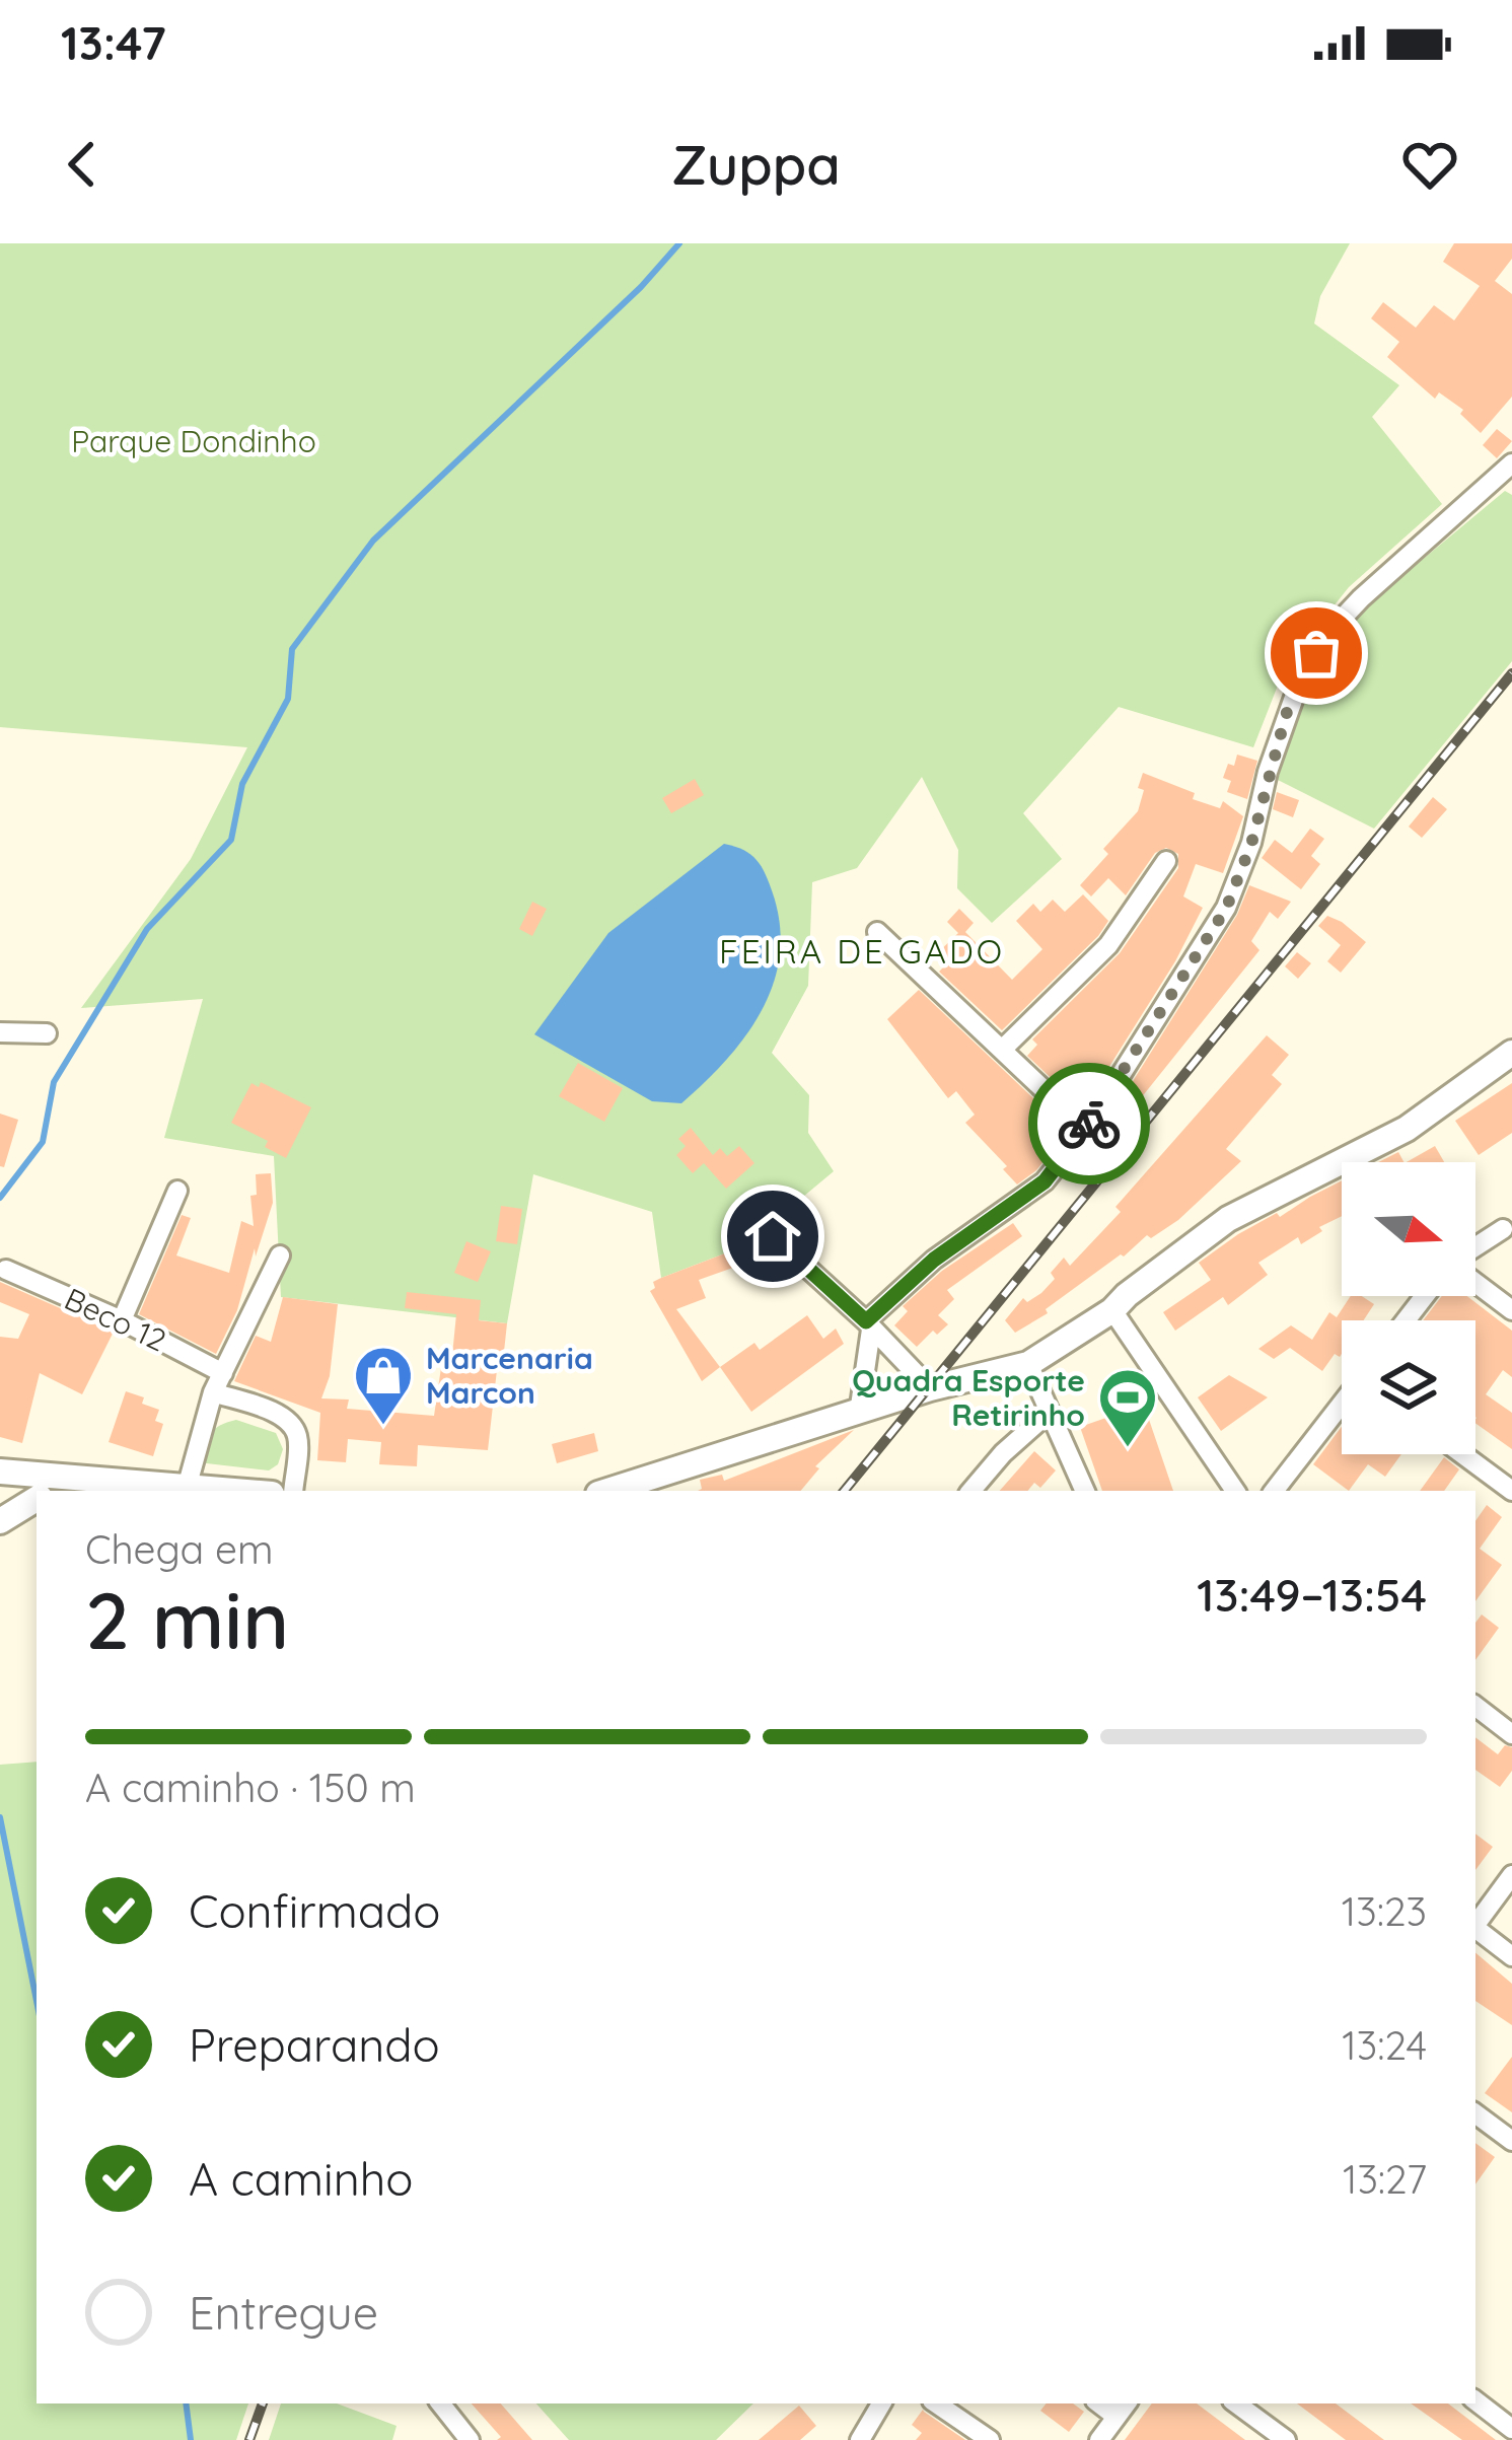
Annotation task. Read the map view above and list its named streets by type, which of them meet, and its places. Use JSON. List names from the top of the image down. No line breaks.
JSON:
{"streets":{"street":["Beco 12"]},"districts":["FEIRA DE GADO"],"parks":["Parque Dondinho"],"places":{"shop":["Marcenaria Marcon"],"sports":["Quadra Esporte Retirinho"]},"north":"right","page":{"status":"13:47","header":"Zuppa","heading":["2 min","Chega em","13:49–13:54"],"bar":"A caminho · 150 m","list":[["Confirmado","13:23"],["Preparando","13:24"],["A caminho","13:27"],"Entregue"]}}
